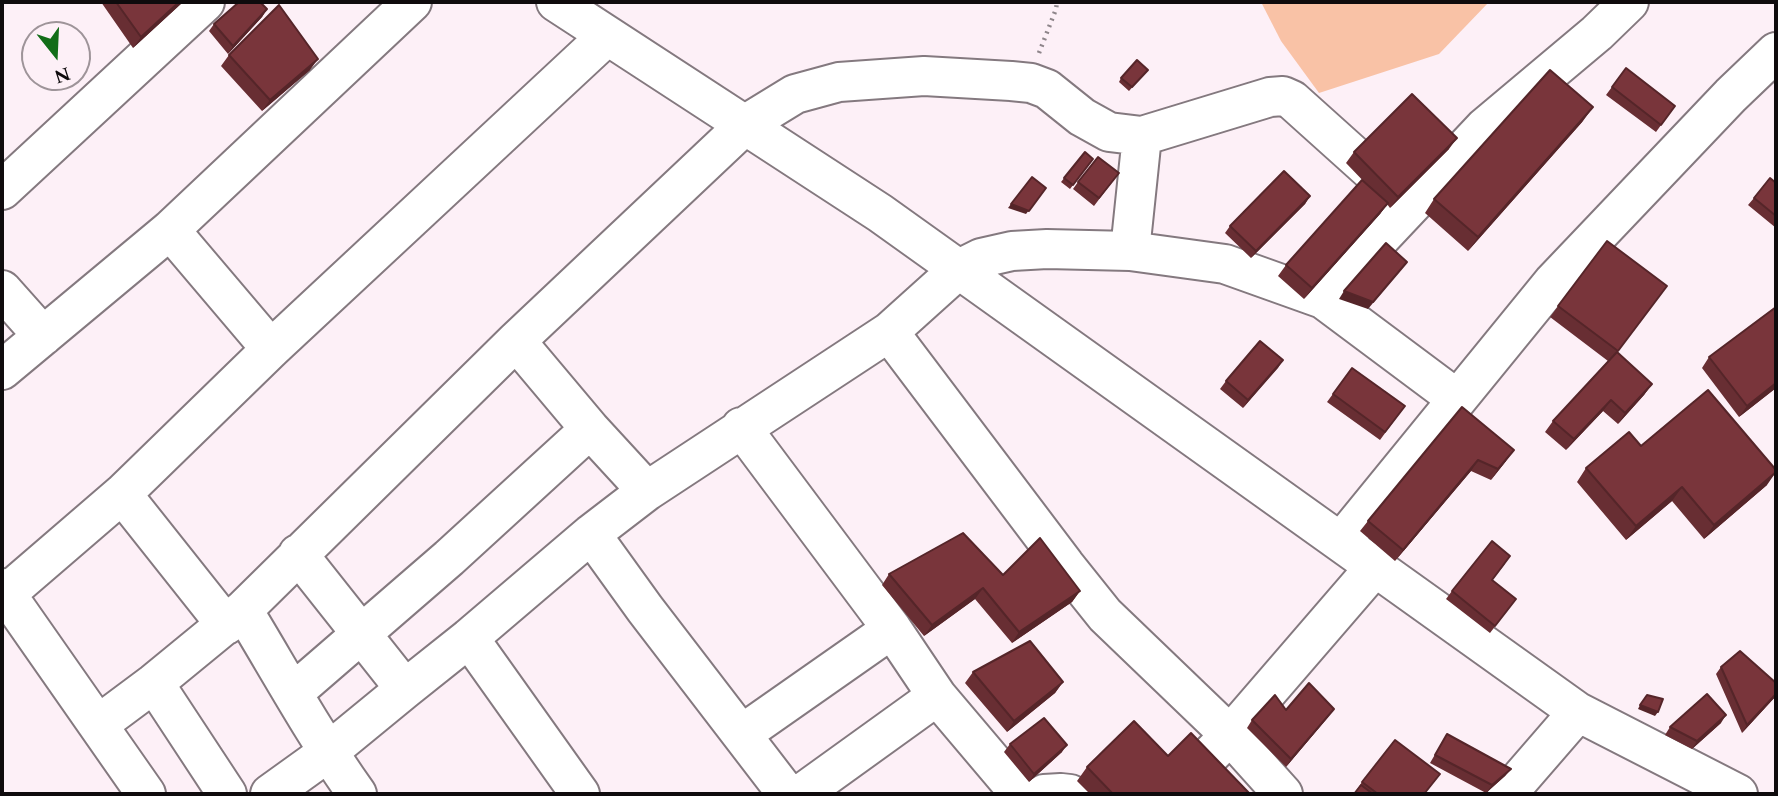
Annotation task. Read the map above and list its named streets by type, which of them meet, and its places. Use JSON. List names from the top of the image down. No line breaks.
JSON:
{"north":"bottom"}
